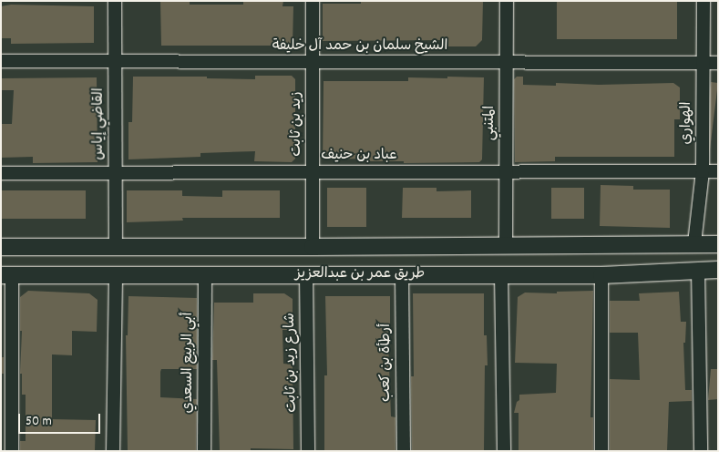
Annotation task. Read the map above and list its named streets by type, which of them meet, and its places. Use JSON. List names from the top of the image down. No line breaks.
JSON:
{"streets":{"main road":["طريق عمر بن عبدالعزيز"],"street":["الشيخ سلمان بن حمد آل خليفة","المتنبي","الهواري","القاضي إياس","زيد بن ثابت","عباد بن حنيف","أبي الربيع السعدي","شارع زيد بن ثابت","أرطأة بن كعب"]},"crossings":[["الشيخ سلمان بن حمد آل خليفة","المتنبي"],["الشيخ سلمان بن حمد آل خليفة","الهواري"],["الشيخ سلمان بن حمد آل خليفة","القاضي إياس"],["الشيخ سلمان بن حمد آل خليفة","زيد بن ثابت"],["المتنبي","عباد بن حنيف"],["المتنبي","طريق عمر بن عبدالعزيز"],["الهواري","عباد بن حنيف"],["الهواري","طريق عمر بن عبدالعزيز"],["القاضي إياس","عباد بن حنيف"],["القاضي إياس","طريق عمر بن عبدالعزيز"],["زيد بن ثابت","عباد بن حنيف"],["زيد بن ثابت","طريق عمر بن عبدالعزيز"],["طريق عمر بن عبدالعزيز","أبي الربيع السعدي"],["طريق عمر بن عبدالعزيز","شارع زيد بن ثابت"],["طريق عمر بن عبدالعزيز","أرطأة بن كعب"]],"scale_bar":"50 m"}
